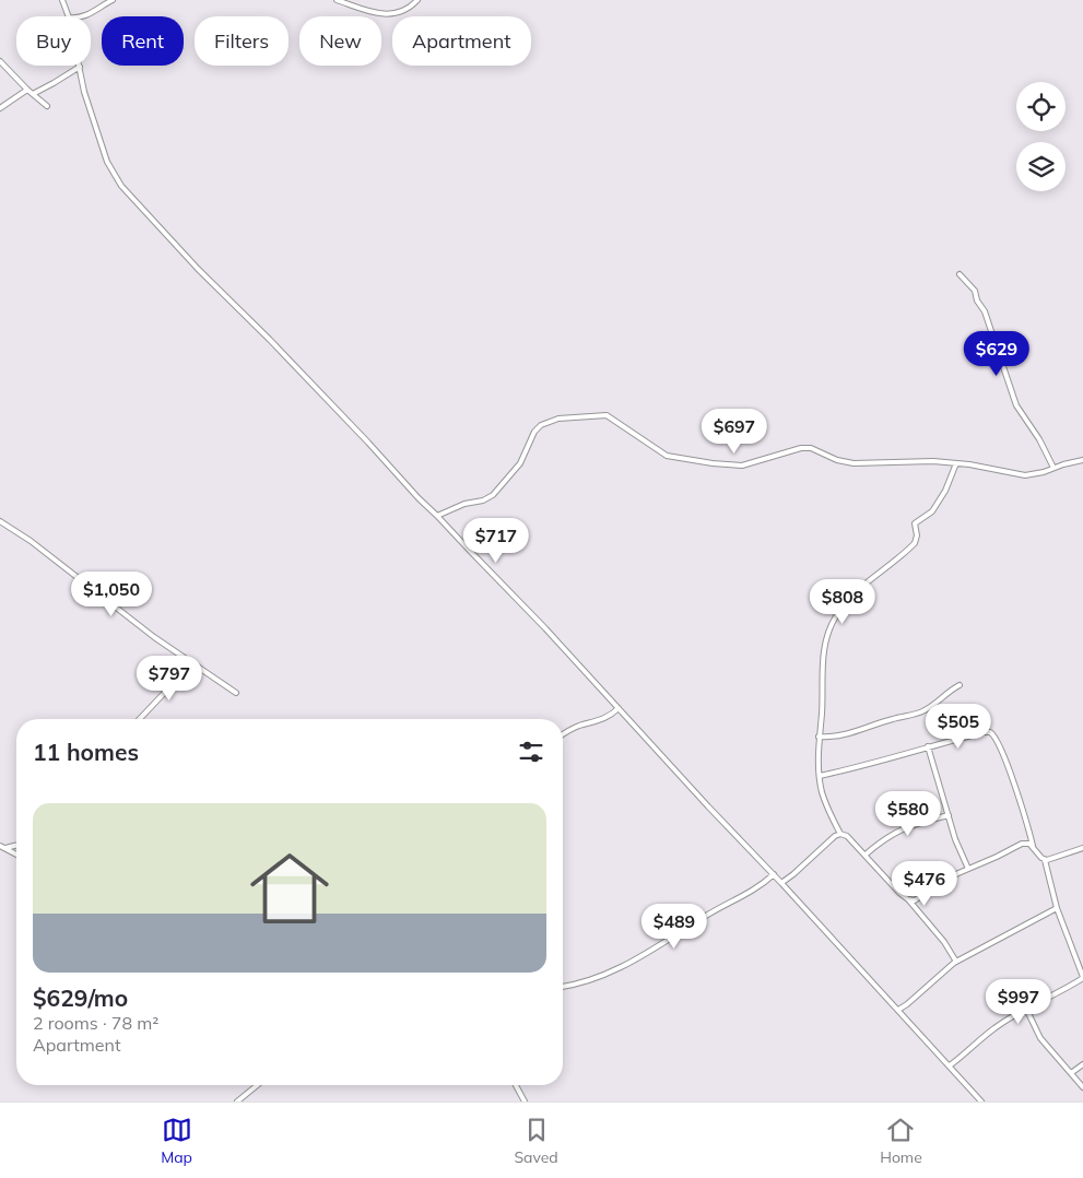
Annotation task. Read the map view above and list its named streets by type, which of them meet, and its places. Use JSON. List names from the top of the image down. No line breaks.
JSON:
{"page":{"chip":["Buy","Rent","Filters","New","Apartment"],"price":["$629","$697","$717","$1,050","$808","$797","$505","$580","$476","$489","$997"],"heading":"11 homes","list":[{"name":"$629/mo","note":"2 rooms · 78 m² · Apartment"}],"tabs":["Map","Saved","Home"]}}
